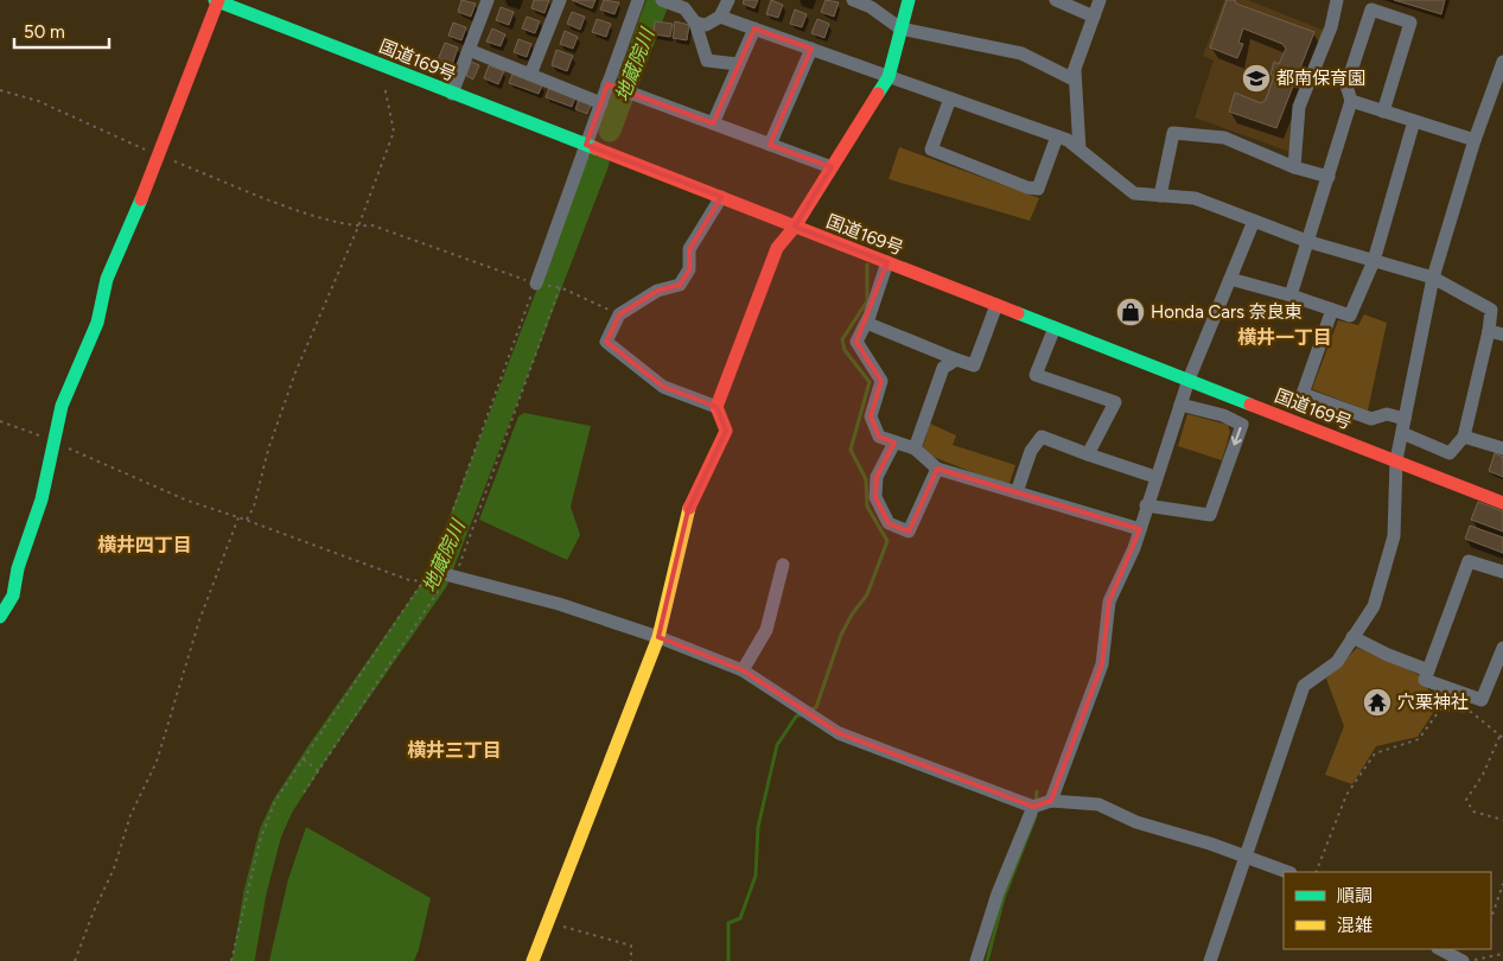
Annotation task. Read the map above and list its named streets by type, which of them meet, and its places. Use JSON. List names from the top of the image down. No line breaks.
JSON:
{"streets":{"main road":["国道169号"]},"districts":["横井一丁目","横井四丁目","横井三丁目"],"water":["地蔵院川"],"places":{"school or university":["都南保育園"],"shop":["Honda Cars 奈良東"],"temple":["穴栗神社"]},"legend":["順調","混雑"],"scale_bar":"50 m"}
